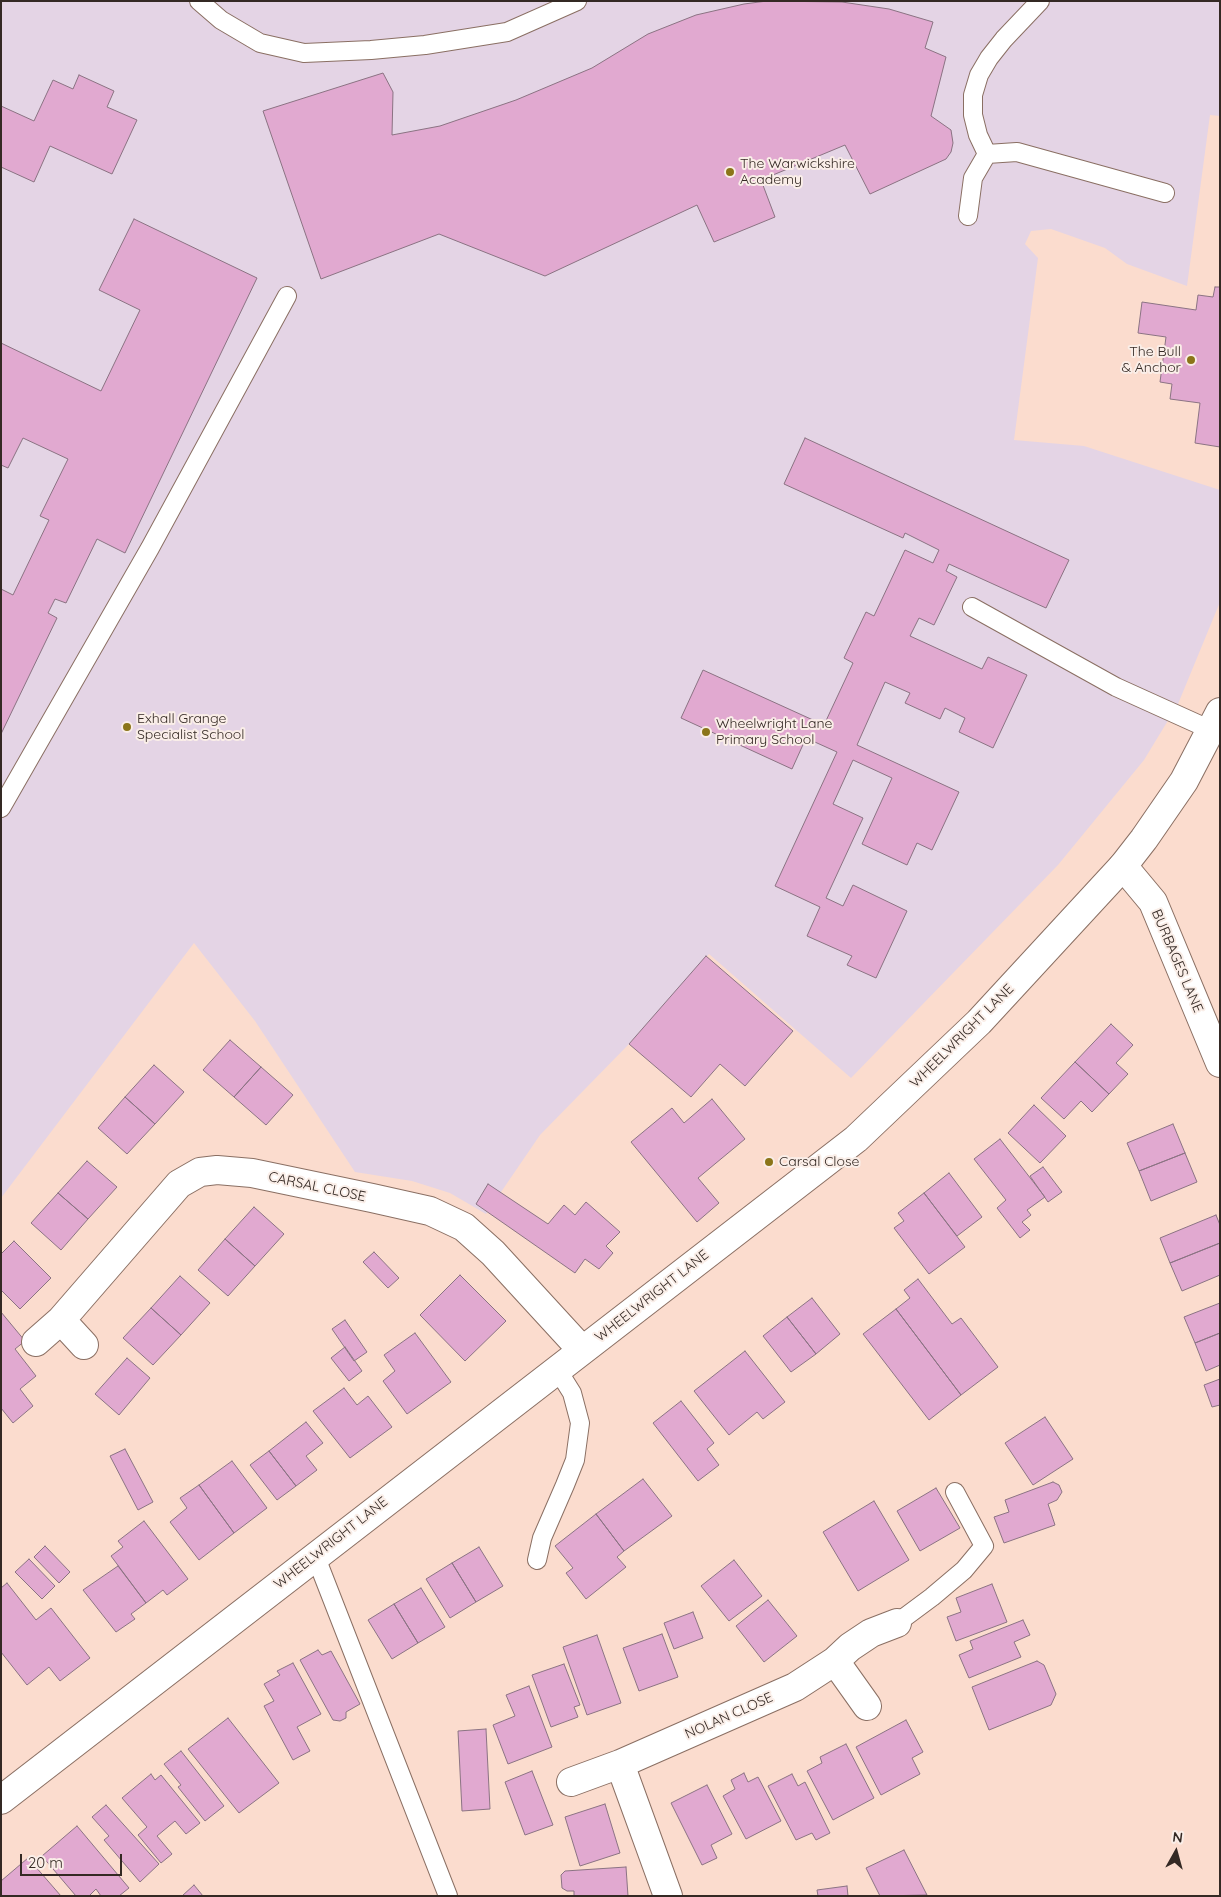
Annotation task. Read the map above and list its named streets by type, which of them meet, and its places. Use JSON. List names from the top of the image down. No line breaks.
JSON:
{"streets":{"street":["BURBAGES LANE","WHEELWRIGHT LANE","CARSAL CLOSE","NOLAN CLOSE"]},"crossings":[["BURBAGES LANE","WHEELWRIGHT LANE"],["WHEELWRIGHT LANE","CARSAL CLOSE"]],"places":["The Warwickshire Academy","The Bull & Anchor","Exhall Grange Specialist School","Wheelwright Lane Primary School","Carsal Close"],"scale_bar":"20 m","north":"top"}
